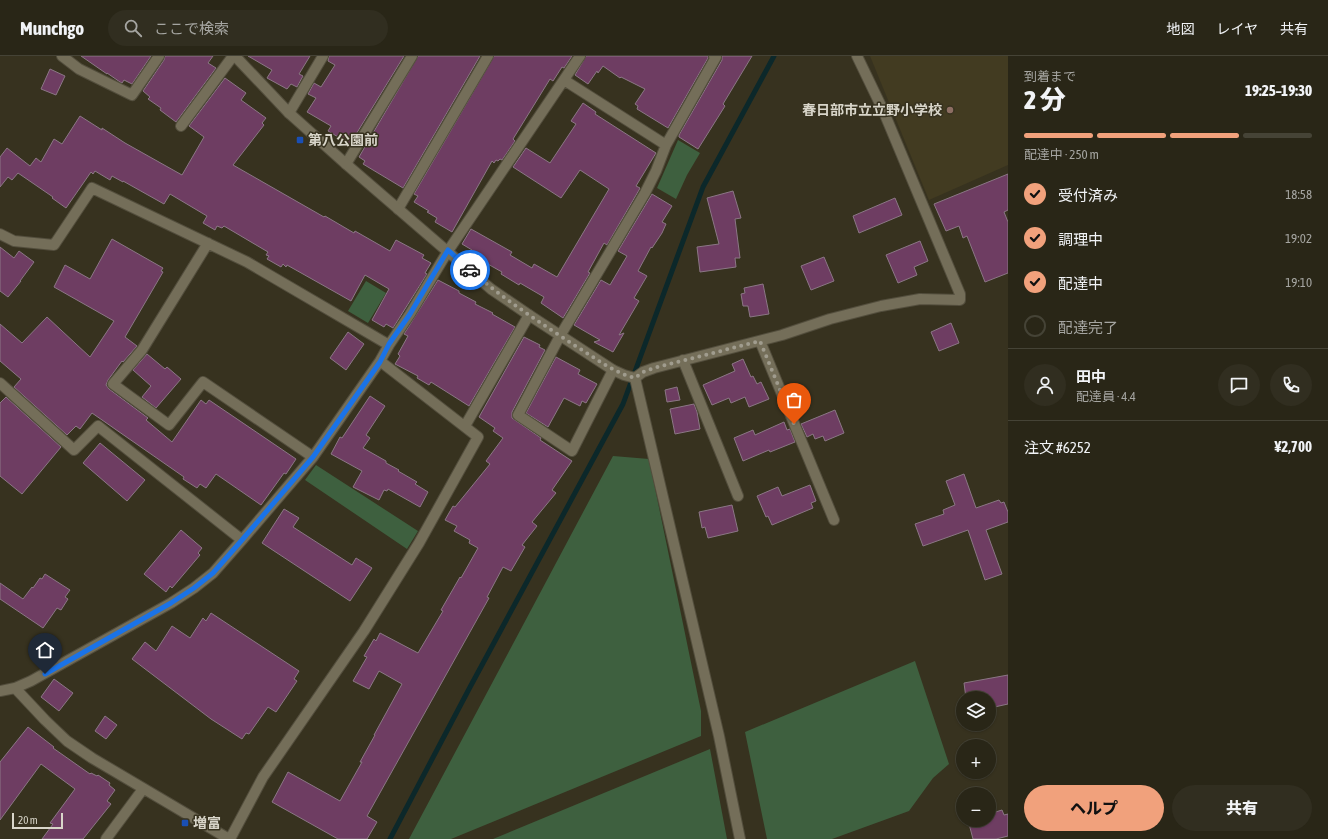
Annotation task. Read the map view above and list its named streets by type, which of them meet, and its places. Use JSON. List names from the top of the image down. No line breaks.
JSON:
{"places":{"other":["春日部市立立野小学校"],"transit":["第八公園前","増富"]},"scale_bar":"20 m","page":{"header":"Munchgo","search":"ここで検索","nav":["地図","レイヤ","共有"],"heading":["2 分","到着まで","19:25–19:30"],"panel":["田中","配達員 · 4.4","注文 #6252","¥2,700"],"bar":"配達中 · 250 m","list":[["受付済み","18:58"],["調理中","19:02"],["配達中","19:10"],"配達完了"],"map_buttons":["+","−"],"buttons":["ヘルプ","共有"],"scale":"20 m"}}
